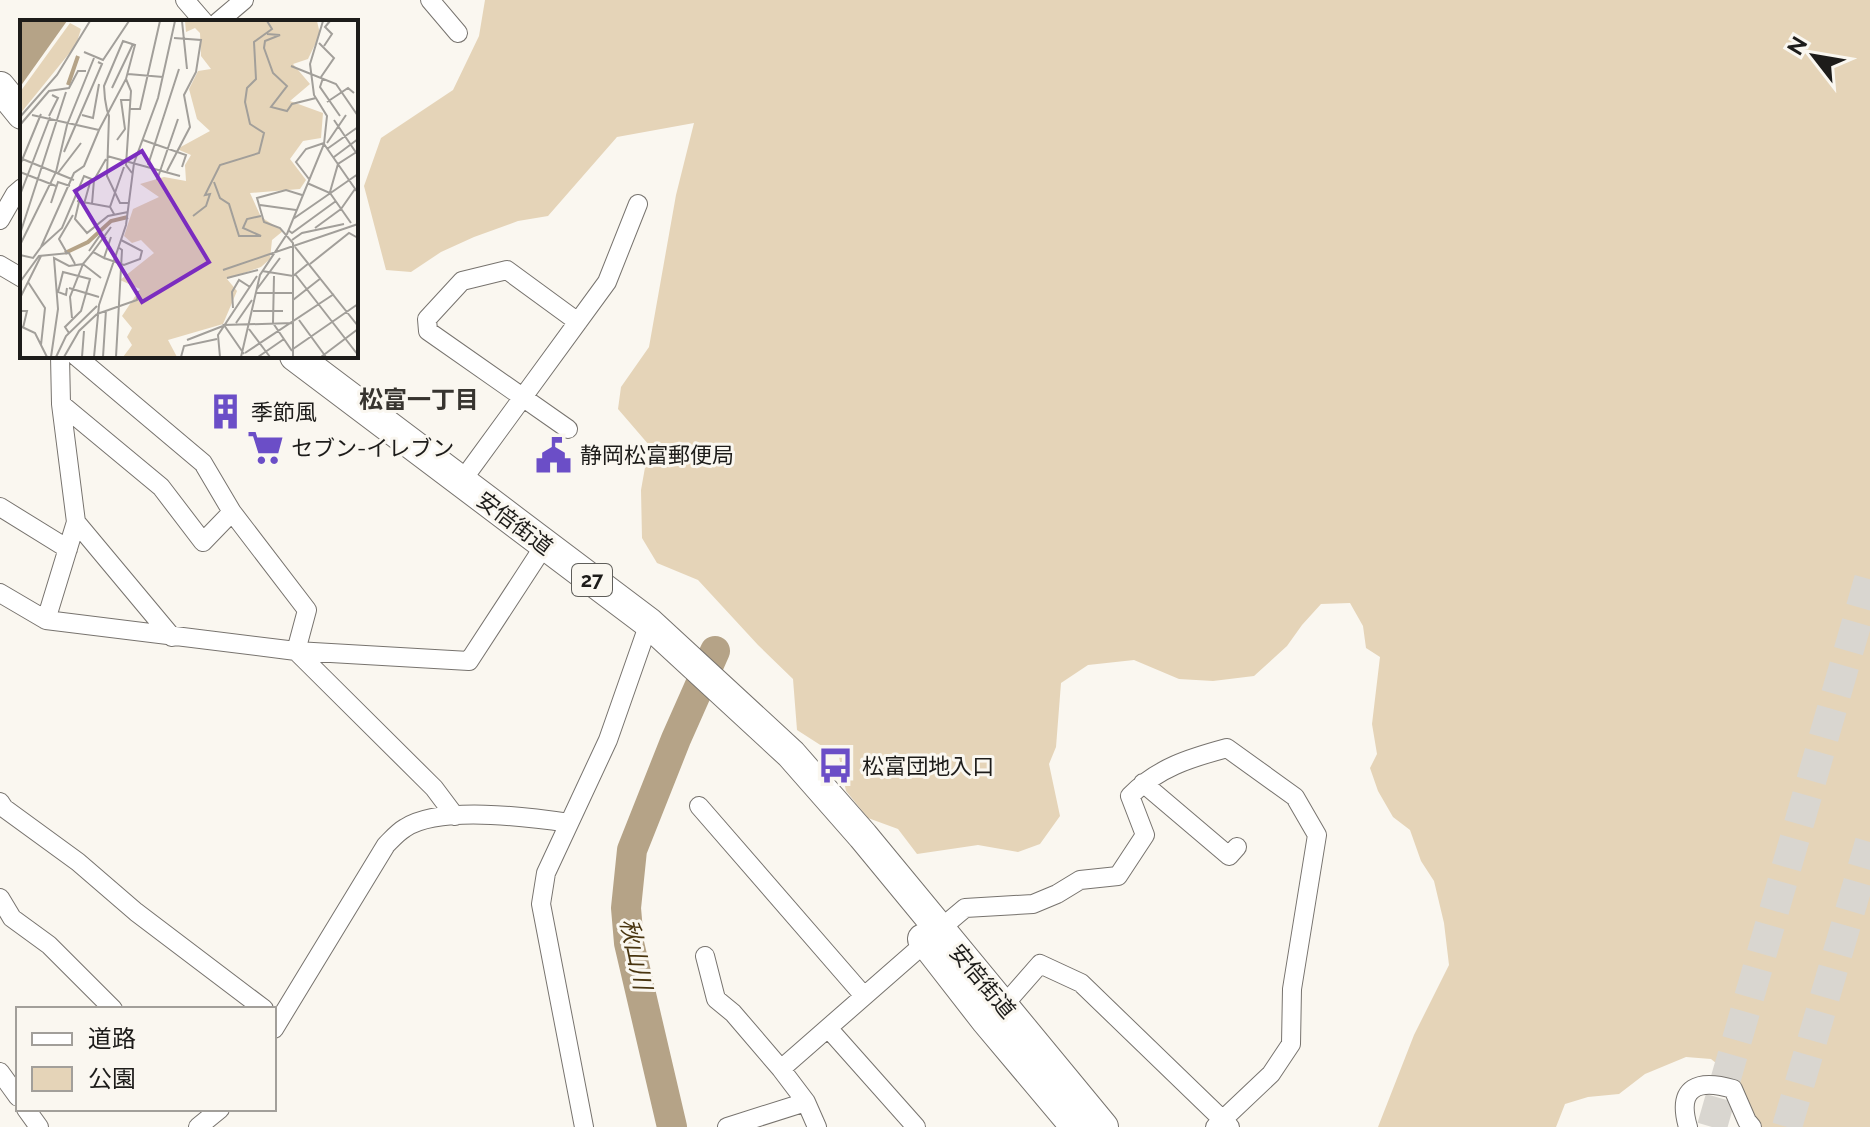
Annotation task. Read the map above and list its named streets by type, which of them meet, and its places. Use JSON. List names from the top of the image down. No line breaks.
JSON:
{"streets":{"main road":["安倍街道","27"]},"districts":["松富一丁目"],"water":["秋山川"],"places":{"building":["季節風"],"supermarket":["セブン-イレブン"],"public building":["静岡松富郵便局"],"bus stop":["松富団地入口"]},"legend":["道路","公園"],"north":"top left"}
